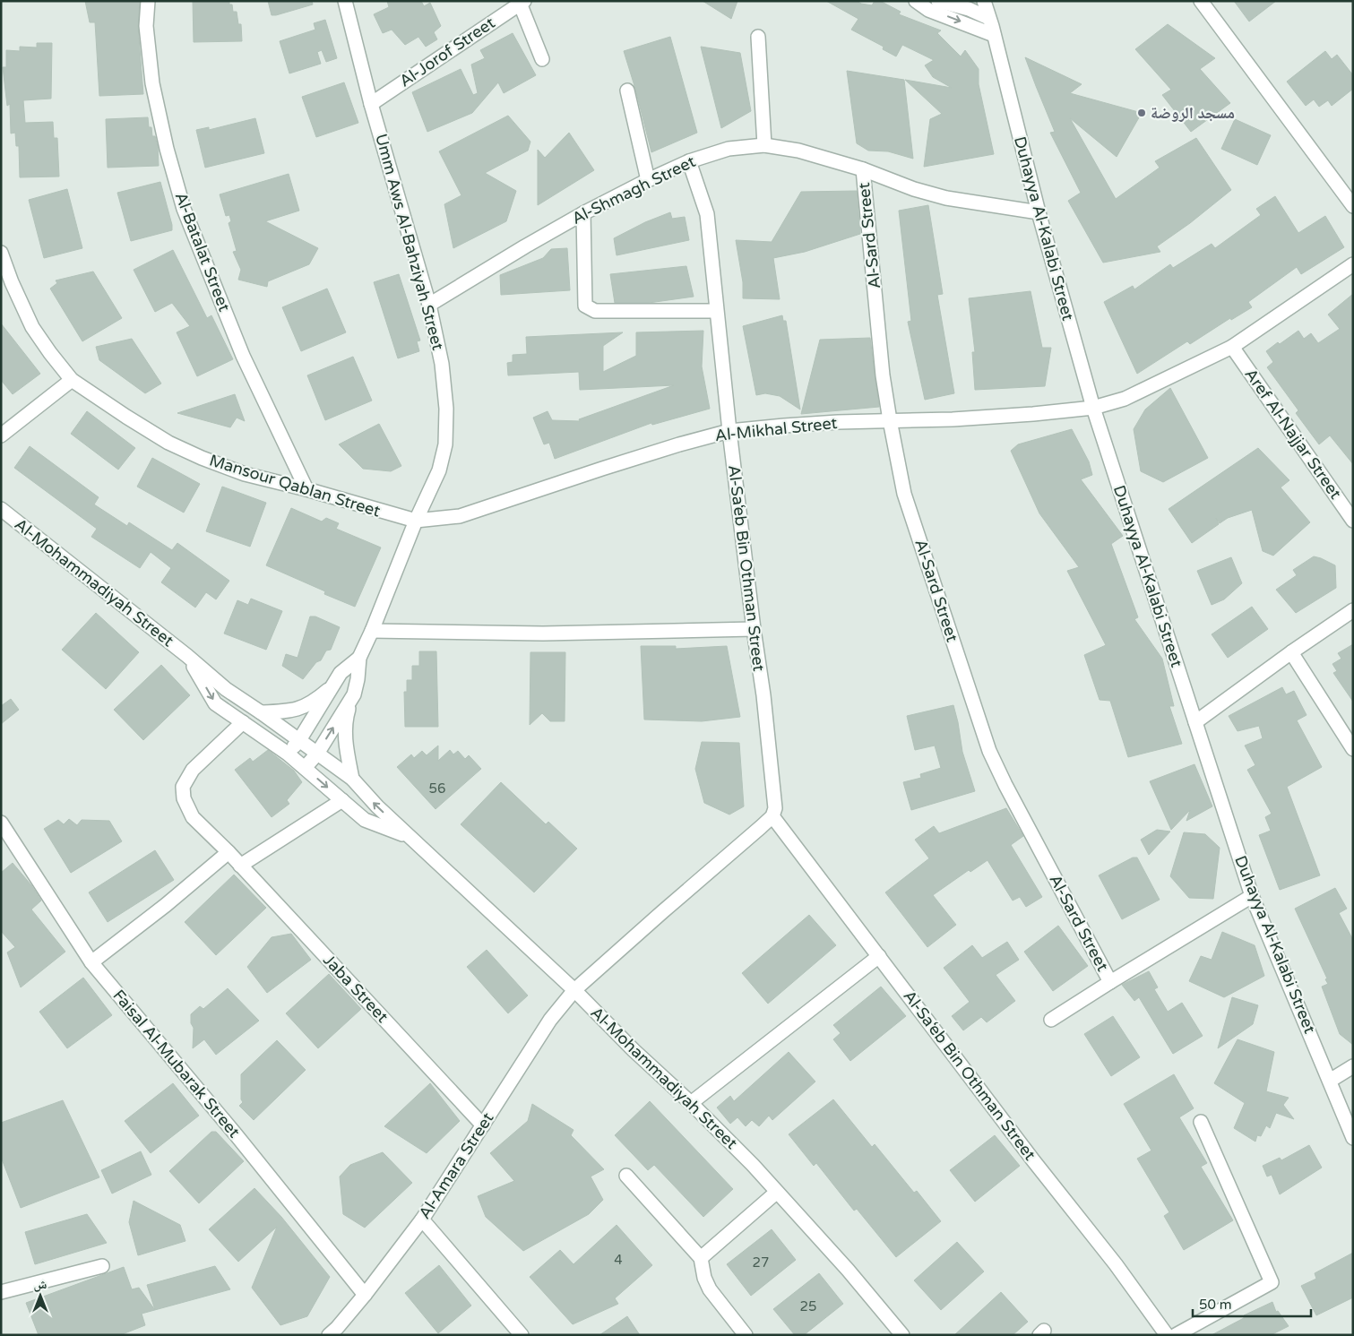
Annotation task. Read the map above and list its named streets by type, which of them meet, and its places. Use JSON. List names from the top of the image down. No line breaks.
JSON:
{"streets":{"street":["Al-Jorof Street","Al-Shmagh Street","Duhayya Al-Kalabi Street","Al-Sard Street","Umm Aws Al-Bahziyah Street","Al-Batalat Street","Al-Mikhal Street","Aref Al-Najjar Street","Mansour Qablan Street","Al-Sa‘eb Bin Othman Street","Al-Mohammadiyah Street","Jaba Street","Faisal Al-Mubarak Street","Al-Amara Street"]},"crossings":[["Al-Jorof Street","Umm Aws Al-Bahziyah Street"],["Al-Shmagh Street","Duhayya Al-Kalabi Street"],["Al-Shmagh Street","Al-Sard Street"],["Al-Shmagh Street","Umm Aws Al-Bahziyah Street"],["Al-Shmagh Street","Al-Sa‘eb Bin Othman Street"],["Duhayya Al-Kalabi Street","Al-Mikhal Street"],["Al-Sard Street","Al-Mikhal Street"],["Umm Aws Al-Bahziyah Street","Al-Mikhal Street"],["Umm Aws Al-Bahziyah Street","Mansour Qablan Street"],["Umm Aws Al-Bahziyah Street","Al-Mohammadiyah Street"],["Al-Batalat Street","Mansour Qablan Street"],["Al-Mikhal Street","Aref Al-Najjar Street"],["Al-Mikhal Street","Mansour Qablan Street"],["Al-Mikhal Street","Al-Sa‘eb Bin Othman Street"],["Al-Mohammadiyah Street","Jaba Street"],["Al-Mohammadiyah Street","Al-Amara Street"],["Jaba Street","Al-Amara Street"],["Faisal Al-Mubarak Street","Al-Amara Street"]],"places":["مسجد الروضة"],"house_numbers":["56","4","27","25"],"scale_bar":"50 m","north":"top"}
